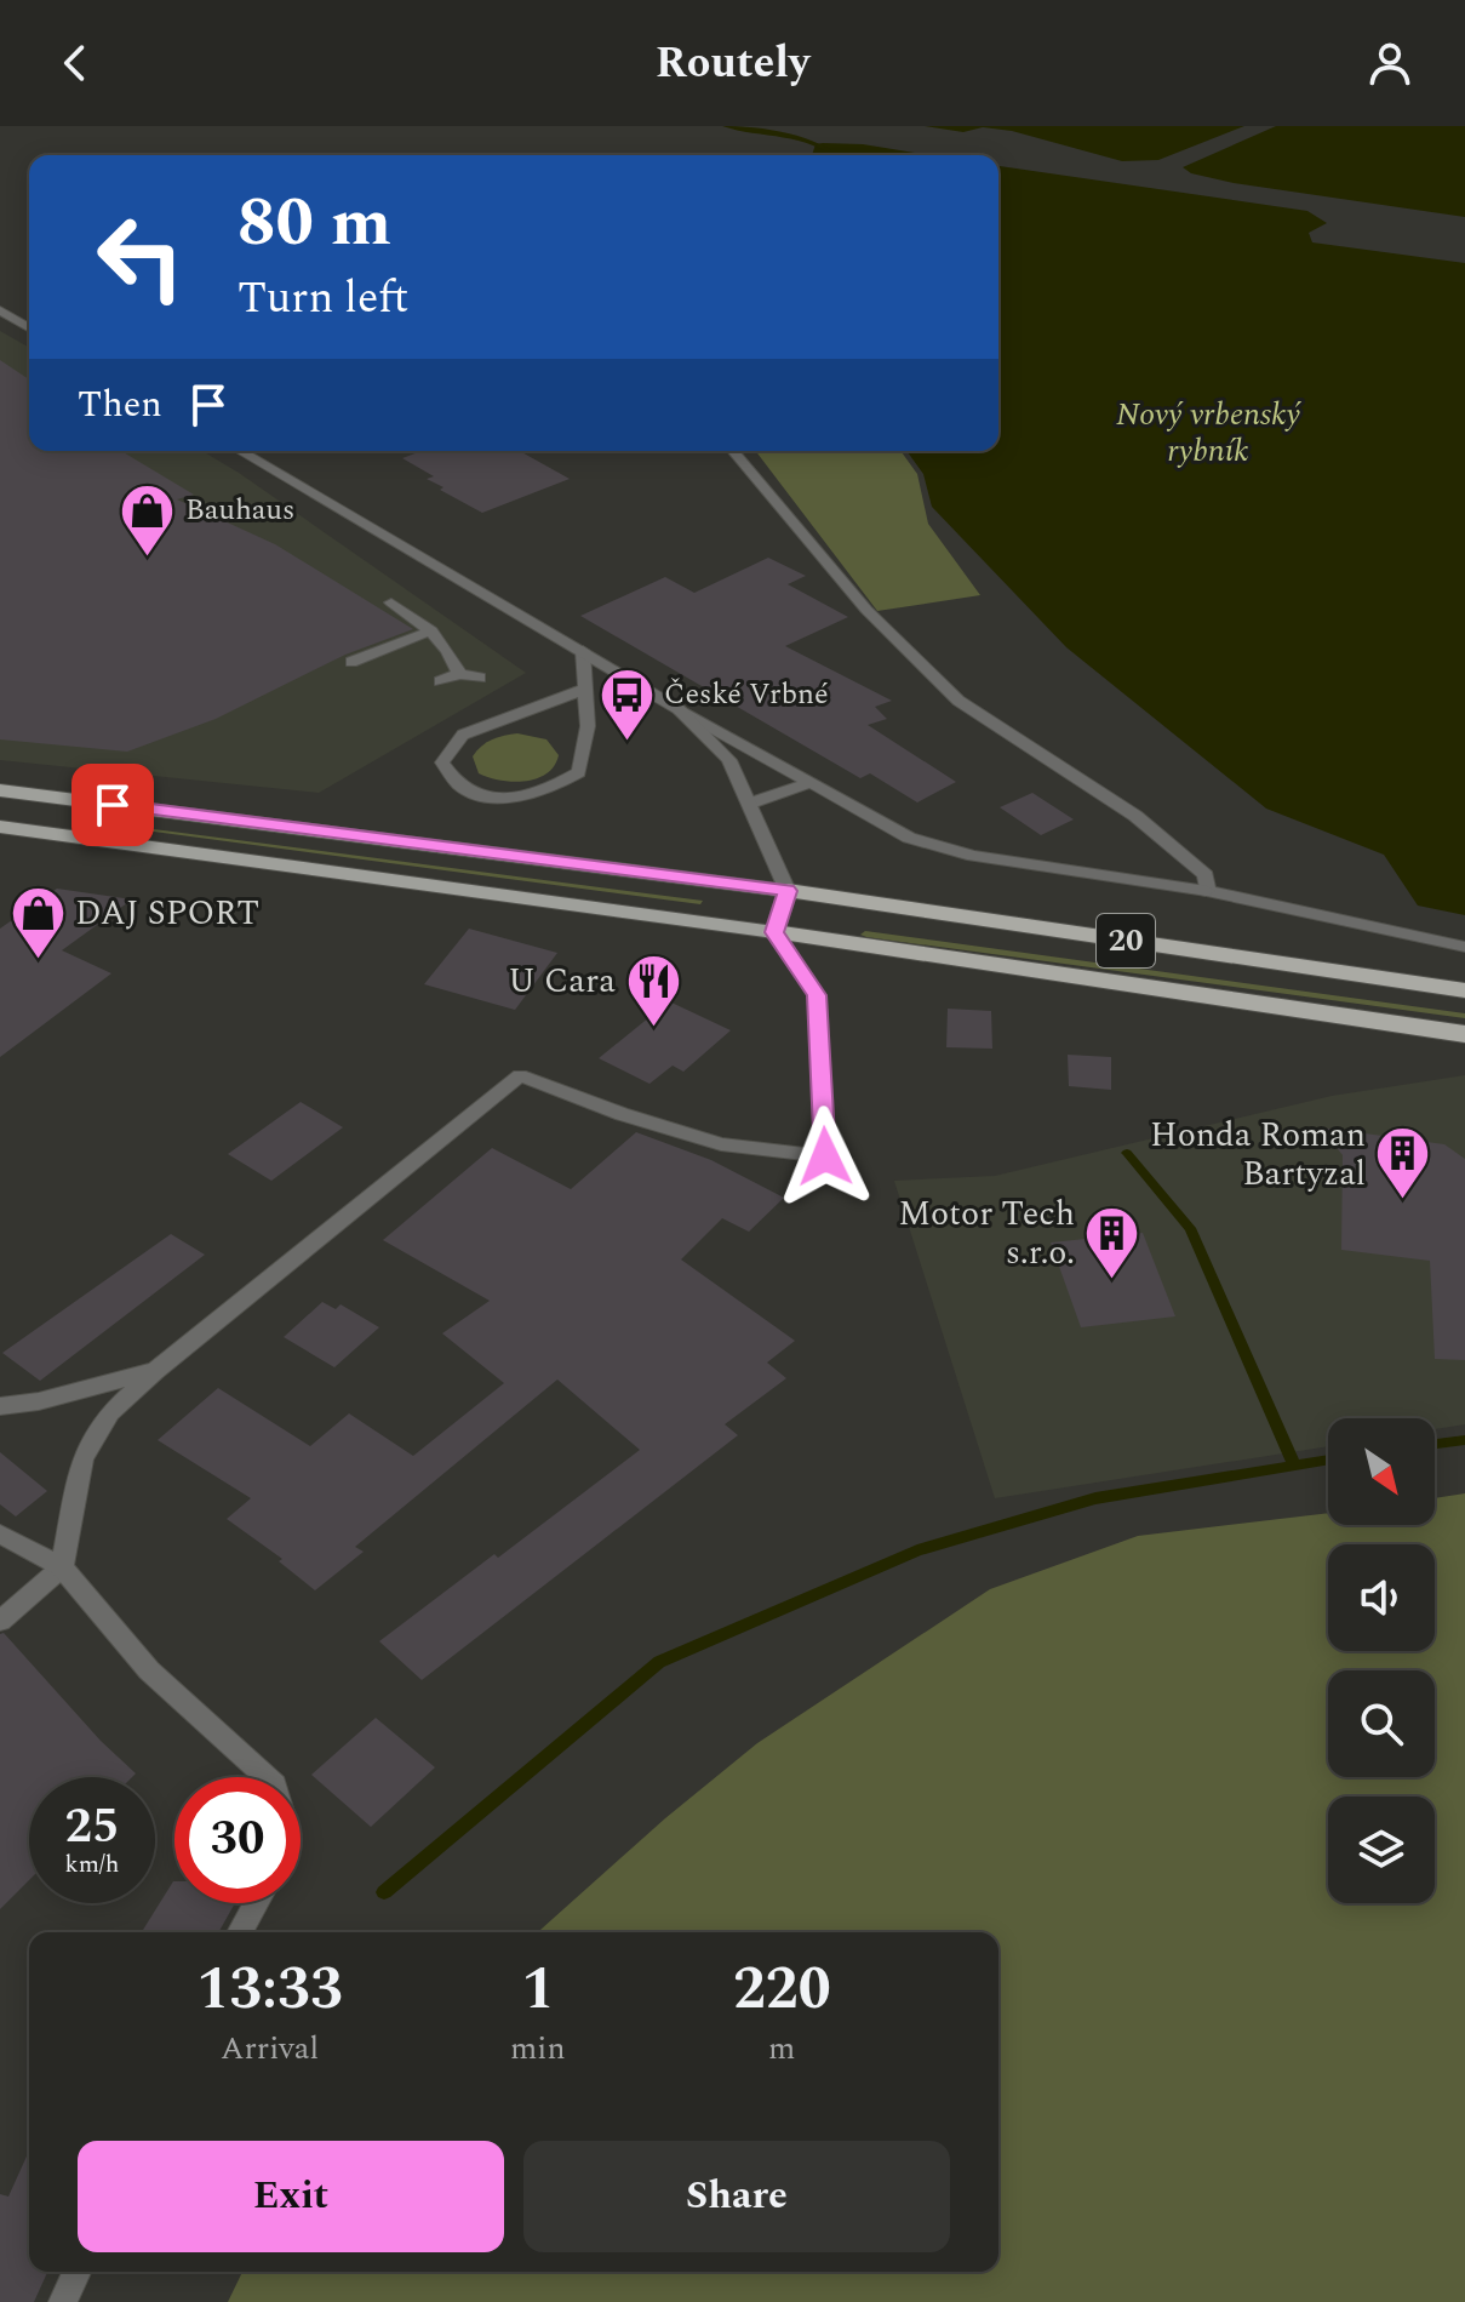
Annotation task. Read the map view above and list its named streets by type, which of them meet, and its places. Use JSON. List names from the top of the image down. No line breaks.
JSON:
{"streets":{"highway":["20"]},"water":["Nový vrbenský rybník"],"places":{"shop":["Bauhaus","DAJ SPORT"],"bus stop":["České Vrbné"],"restaurant":["U Cara"],"building":["Honda Roman Bartyzal","Motor Tech s.r.o."]},"north":"bottom right","page":{"header":"Routely","turn":["80 m","Turn left"],"then":"Then","speed":"25 km/h","limit":"30","eta":["13:33","Arrival","1","min","220","m"],"buttons":["Exit","Share"]}}
